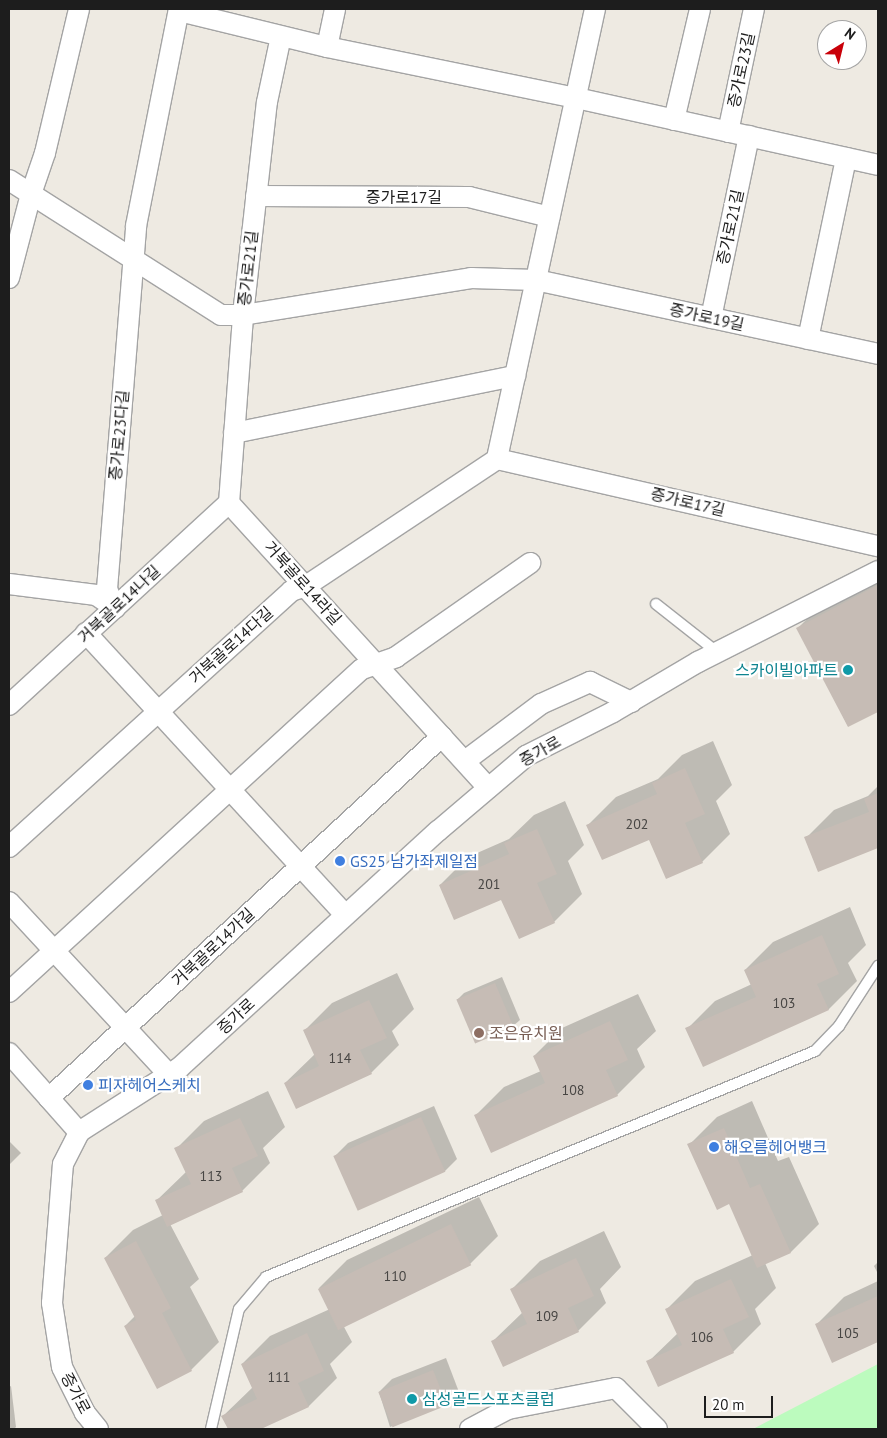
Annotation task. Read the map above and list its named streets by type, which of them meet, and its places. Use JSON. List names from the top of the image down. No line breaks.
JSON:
{"streets":{"street":["증가로23길","증가로17길","증가로21길","증가로19길","증가로23다길","거북골로14라길","거북골로14나길","거북골로14다길","증가로","거북골로14가길"]},"crossings":[["증가로17길","증가로21길"],["증가로21길","증가로19길"],["증가로21길","거북골로14라길"],["증가로21길","거북골로14나길"],["증가로23다길","거북골로14나길"],["거북골로14라길","거북골로14나길"],["거북골로14라길","거북골로14다길"],["거북골로14라길","증가로"]],"places":["스카이빌아파트","GS25 남가좌제일점","조은유치원","피자헤어스케치","해오름헤어뱅크","삼성골드스포츠클럽"],"house_numbers":["202","201","103","114","108","113","110","109","105","106","111"],"scale_bar":"20 m","north":"top right"}
